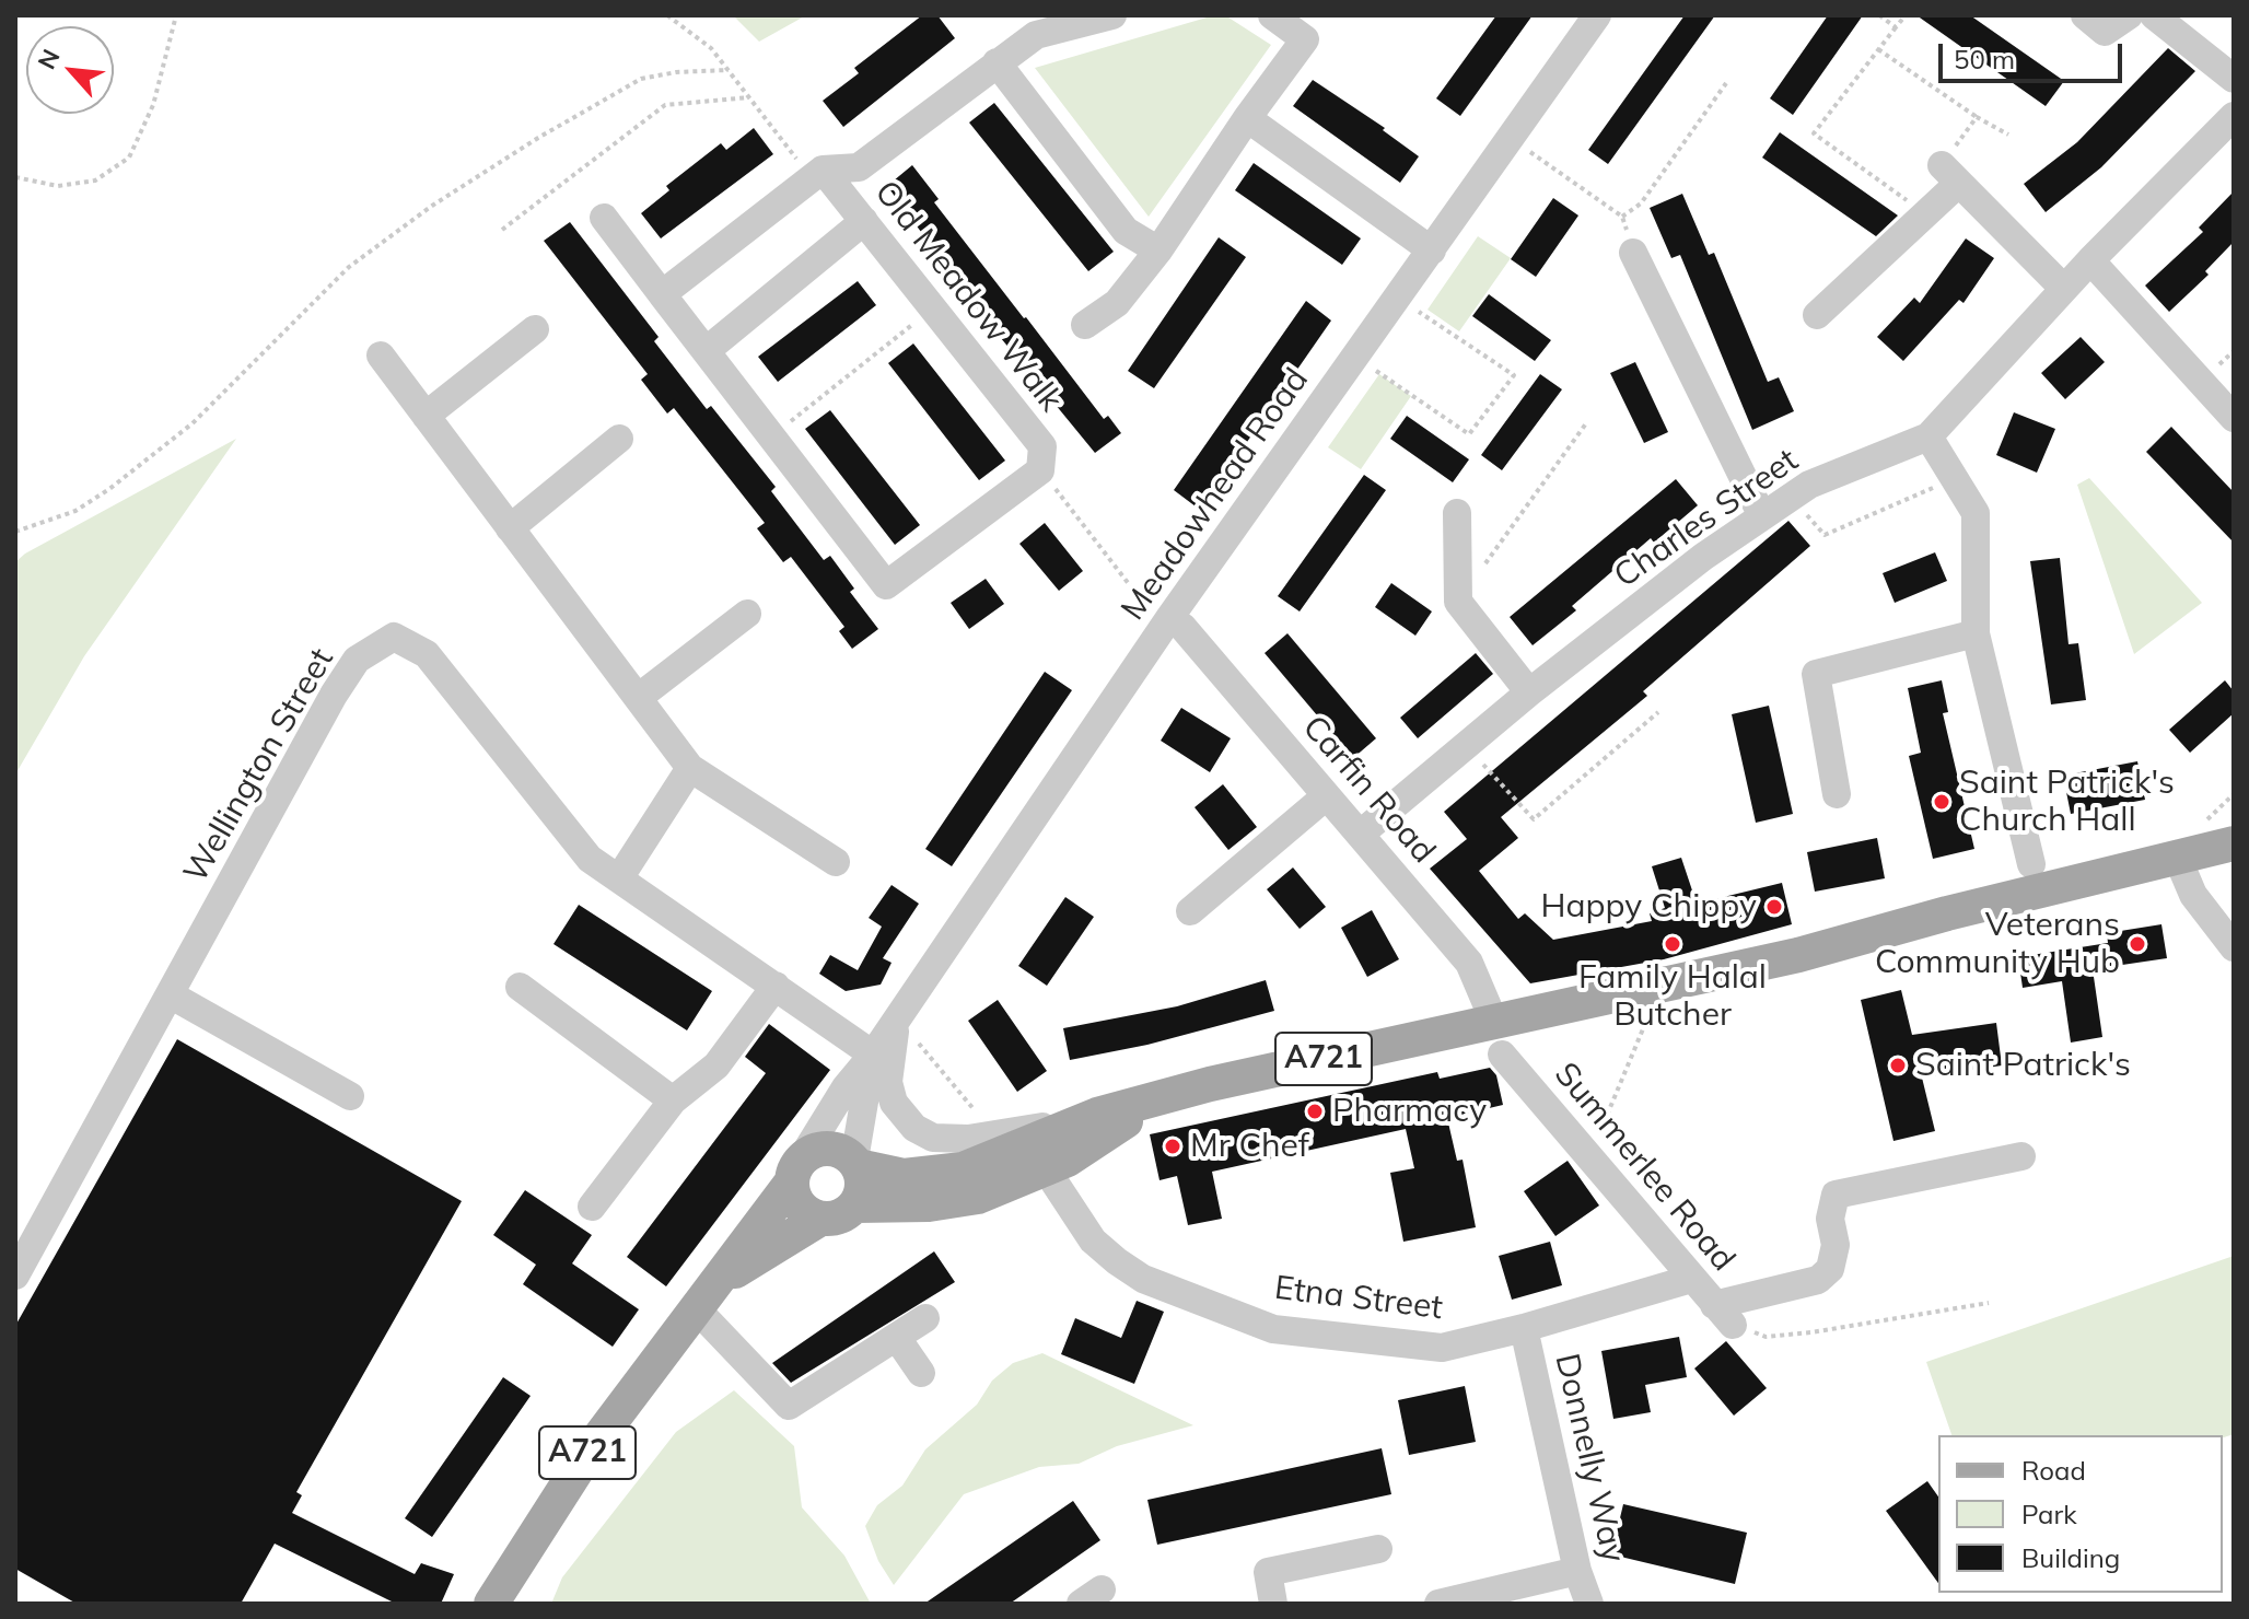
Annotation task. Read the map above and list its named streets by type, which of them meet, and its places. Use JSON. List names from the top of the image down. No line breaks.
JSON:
{"streets":{"main road":["A721"],"street":["Old Meadow Walk","Meadowhead Road","Charles Street","Wellington Street","Carfin Road","Summerlee Road","Etna Street","Donnelly Way"]},"crossings":[["Meadowhead Road","Wellington Street"],["Meadowhead Road","Carfin Road"],["Meadowhead Road","A721"],["Charles Street","Carfin Road"],["Carfin Road","A721"],["Carfin Road","Summerlee Road"],["A721","Summerlee Road"],["A721","Etna Street"],["Summerlee Road","Etna Street"],["Etna Street","Donnelly Way"]],"places":["Saint Patrick's Church Hall","Happy Chippy","Family Halal Butcher","Veterans Community Hub","Saint Patrick's","Pharmacy","Mr Chef"],"legend":["Road","Park","Building"],"scale_bar":"50 m","north":"top left"}
